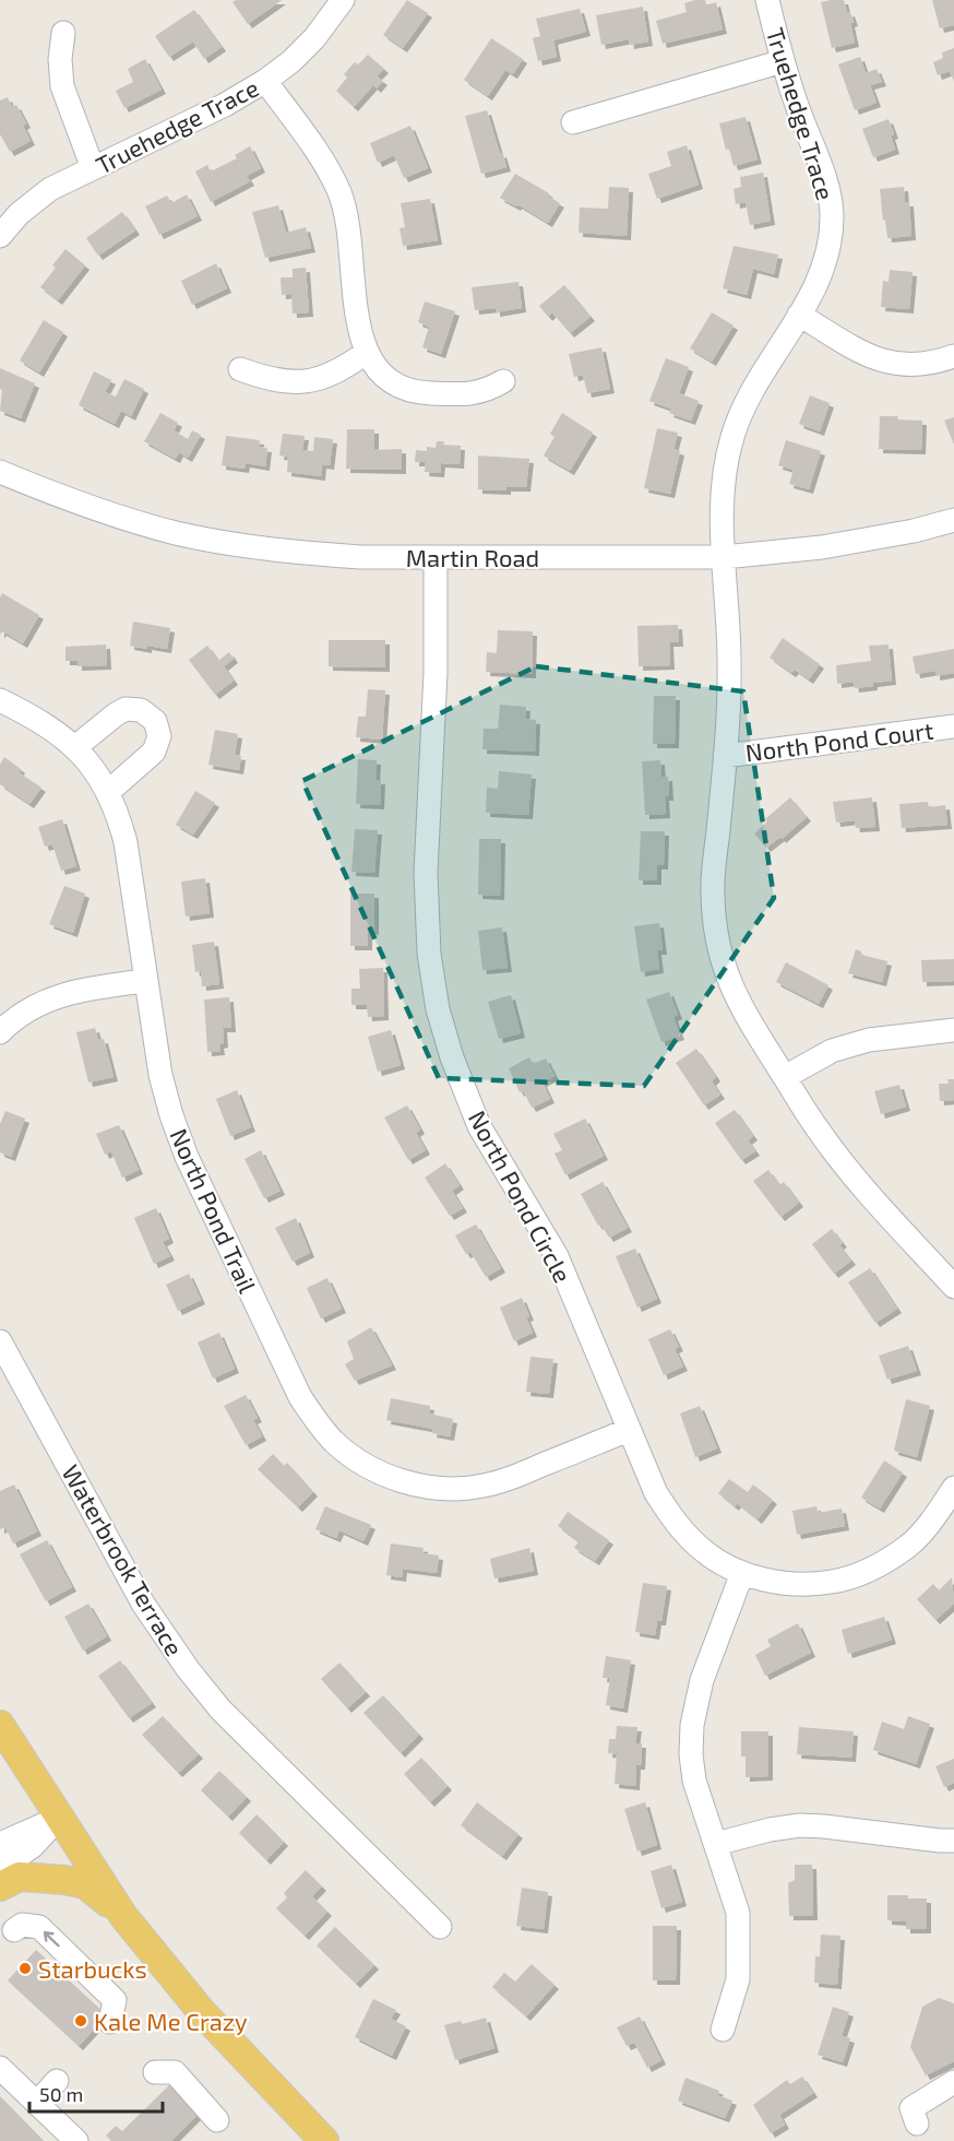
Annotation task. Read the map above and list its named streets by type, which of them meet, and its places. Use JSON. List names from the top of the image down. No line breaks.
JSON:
{"streets":{"street":["Truehedge Trace","Martin Road","North Pond Court","North Pond Circle","North Pond Trail","Waterbrook Terrace"]},"crossings":[["Truehedge Trace","Martin Road"],["Martin Road","North Pond Circle"],["North Pond Circle","North Pond Trail"]],"places":["Starbucks","Kale Me Crazy"],"scale_bar":"50 m"}
